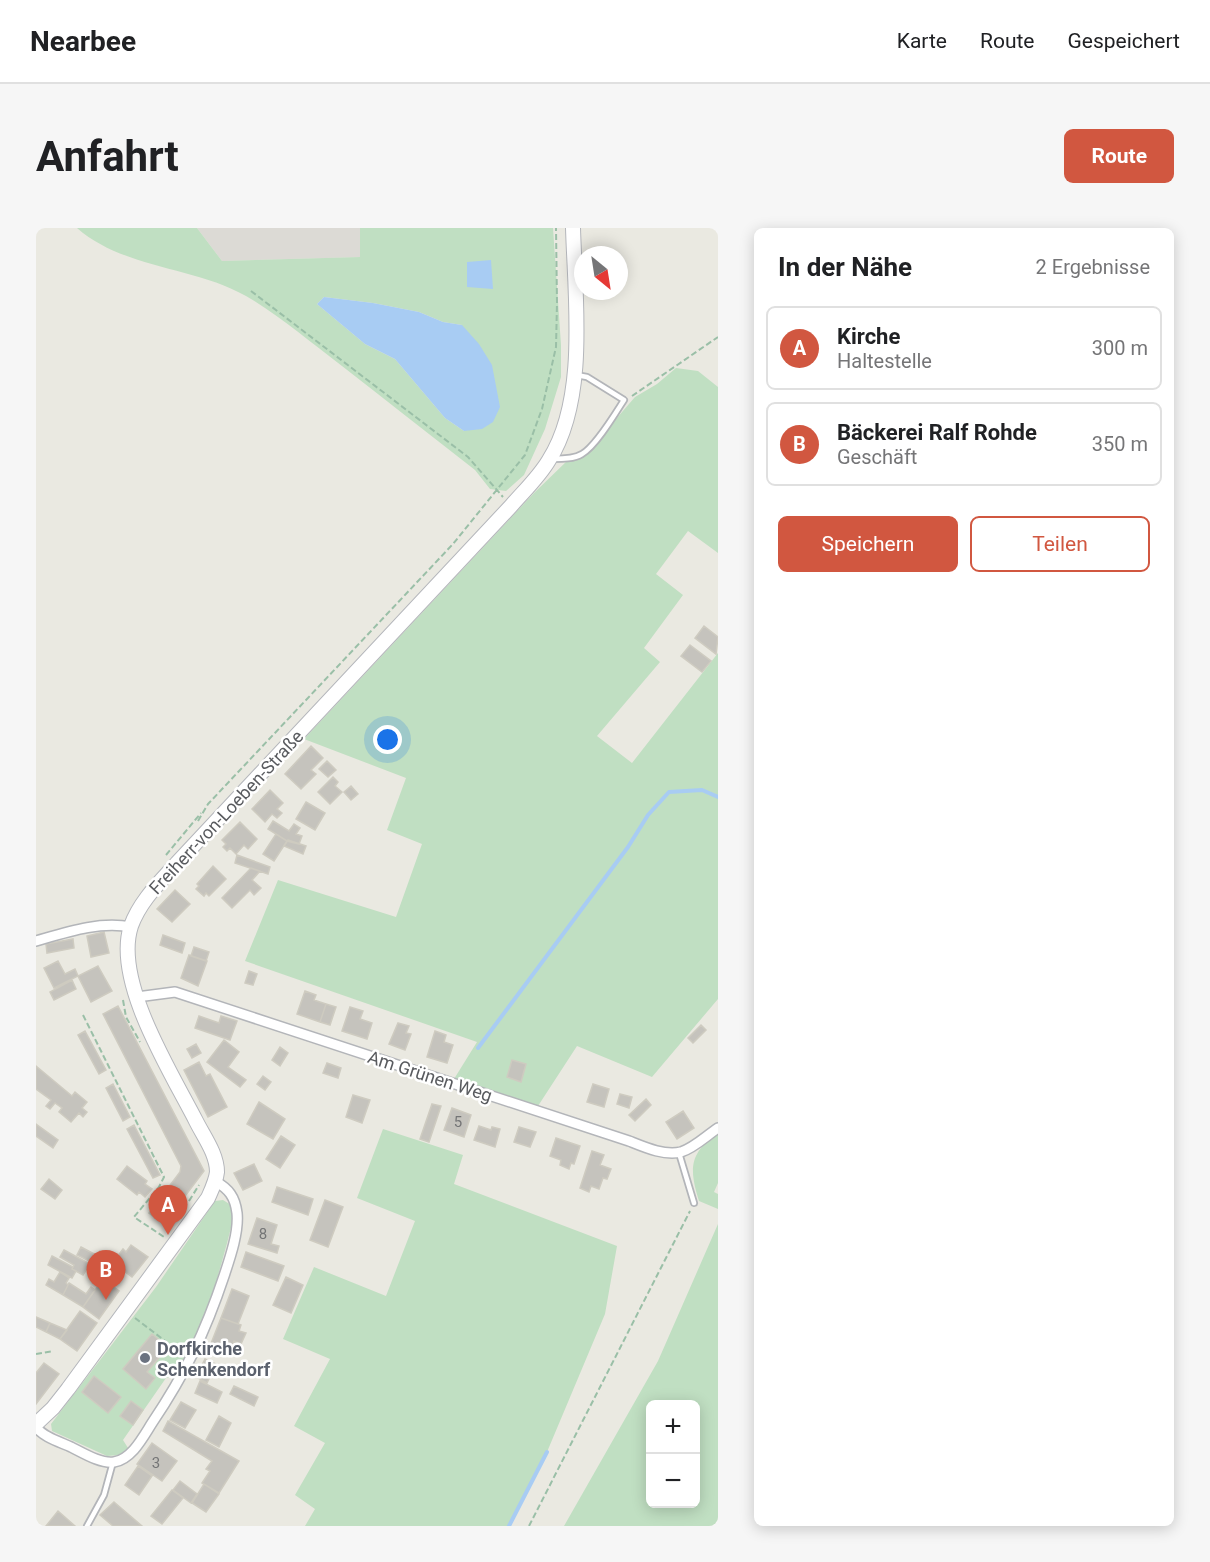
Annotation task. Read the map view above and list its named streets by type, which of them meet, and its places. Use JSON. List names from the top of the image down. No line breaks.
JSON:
{"streets":{"main road":["Freiherr-von-Loeben-Straße"],"street":["Am Grünen Weg"]},"crossings":[["Freiherr-von-Loeben-Straße","Am Grünen Weg"]],"places":["Dorfkirche Schenkendorf"],"house_numbers":["5","8","3"],"north":"bottom right","page":{"header":"Nearbee","nav":["Karte","Route","Gespeichert"],"buttons":["Route",["Speichern","Teilen"]],"title":"Anfahrt","heading":["In der Nähe","2 Ergebnisse"],"list":[{"mark":"A","name":"Kirche","note":"Haltestelle","value":"300 m"},{"mark":"B","name":"Bäckerei Ralf Rohde","note":"Geschäft","value":"350 m"}],"pins":["A","B"],"map_buttons":["+","−"]}}
